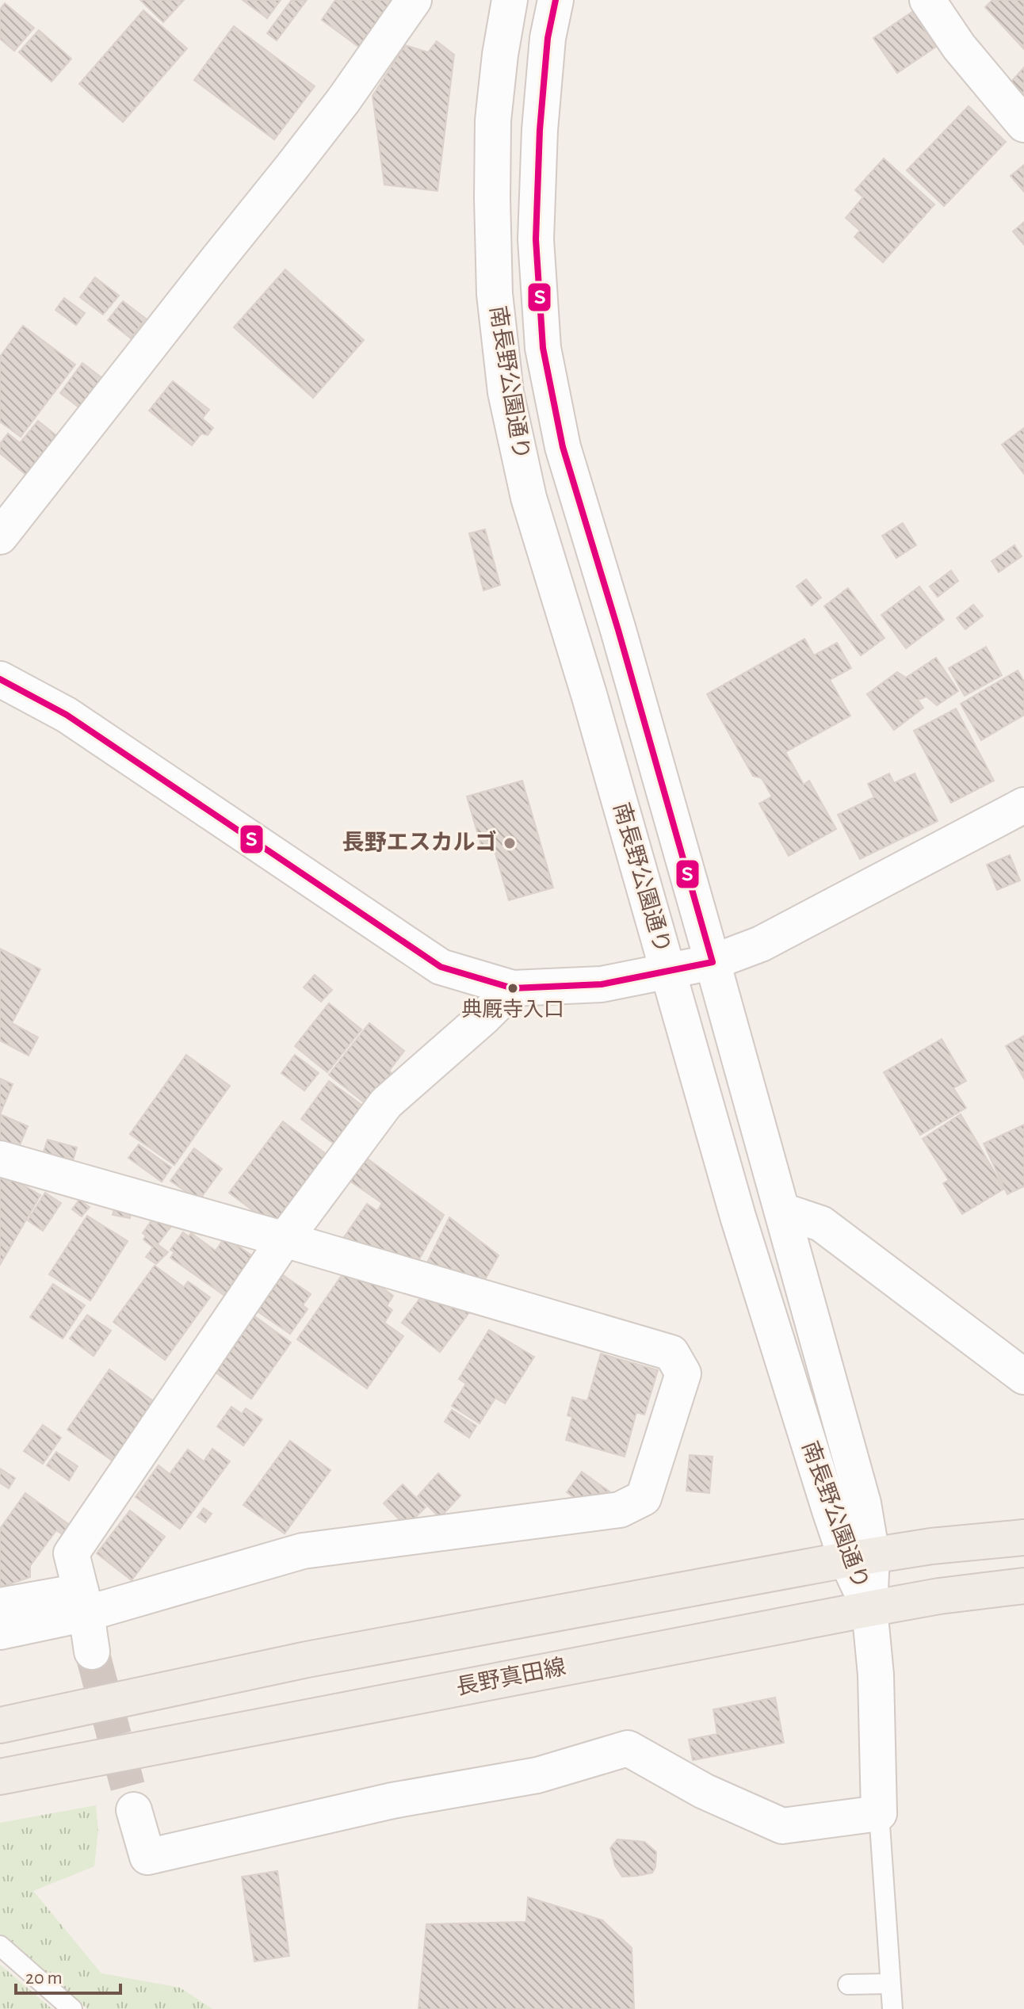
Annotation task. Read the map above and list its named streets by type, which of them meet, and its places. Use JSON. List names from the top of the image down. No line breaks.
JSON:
{"streets":{"main road":["長野真田線"],"street":["南長野公園通り"]},"crossings":[["南長野公園通り","長野真田線"]],"places":["長野エスカルゴ","典厩寺入口"],"lines":["transit line Ｓ"],"scale_bar":"20 m"}
